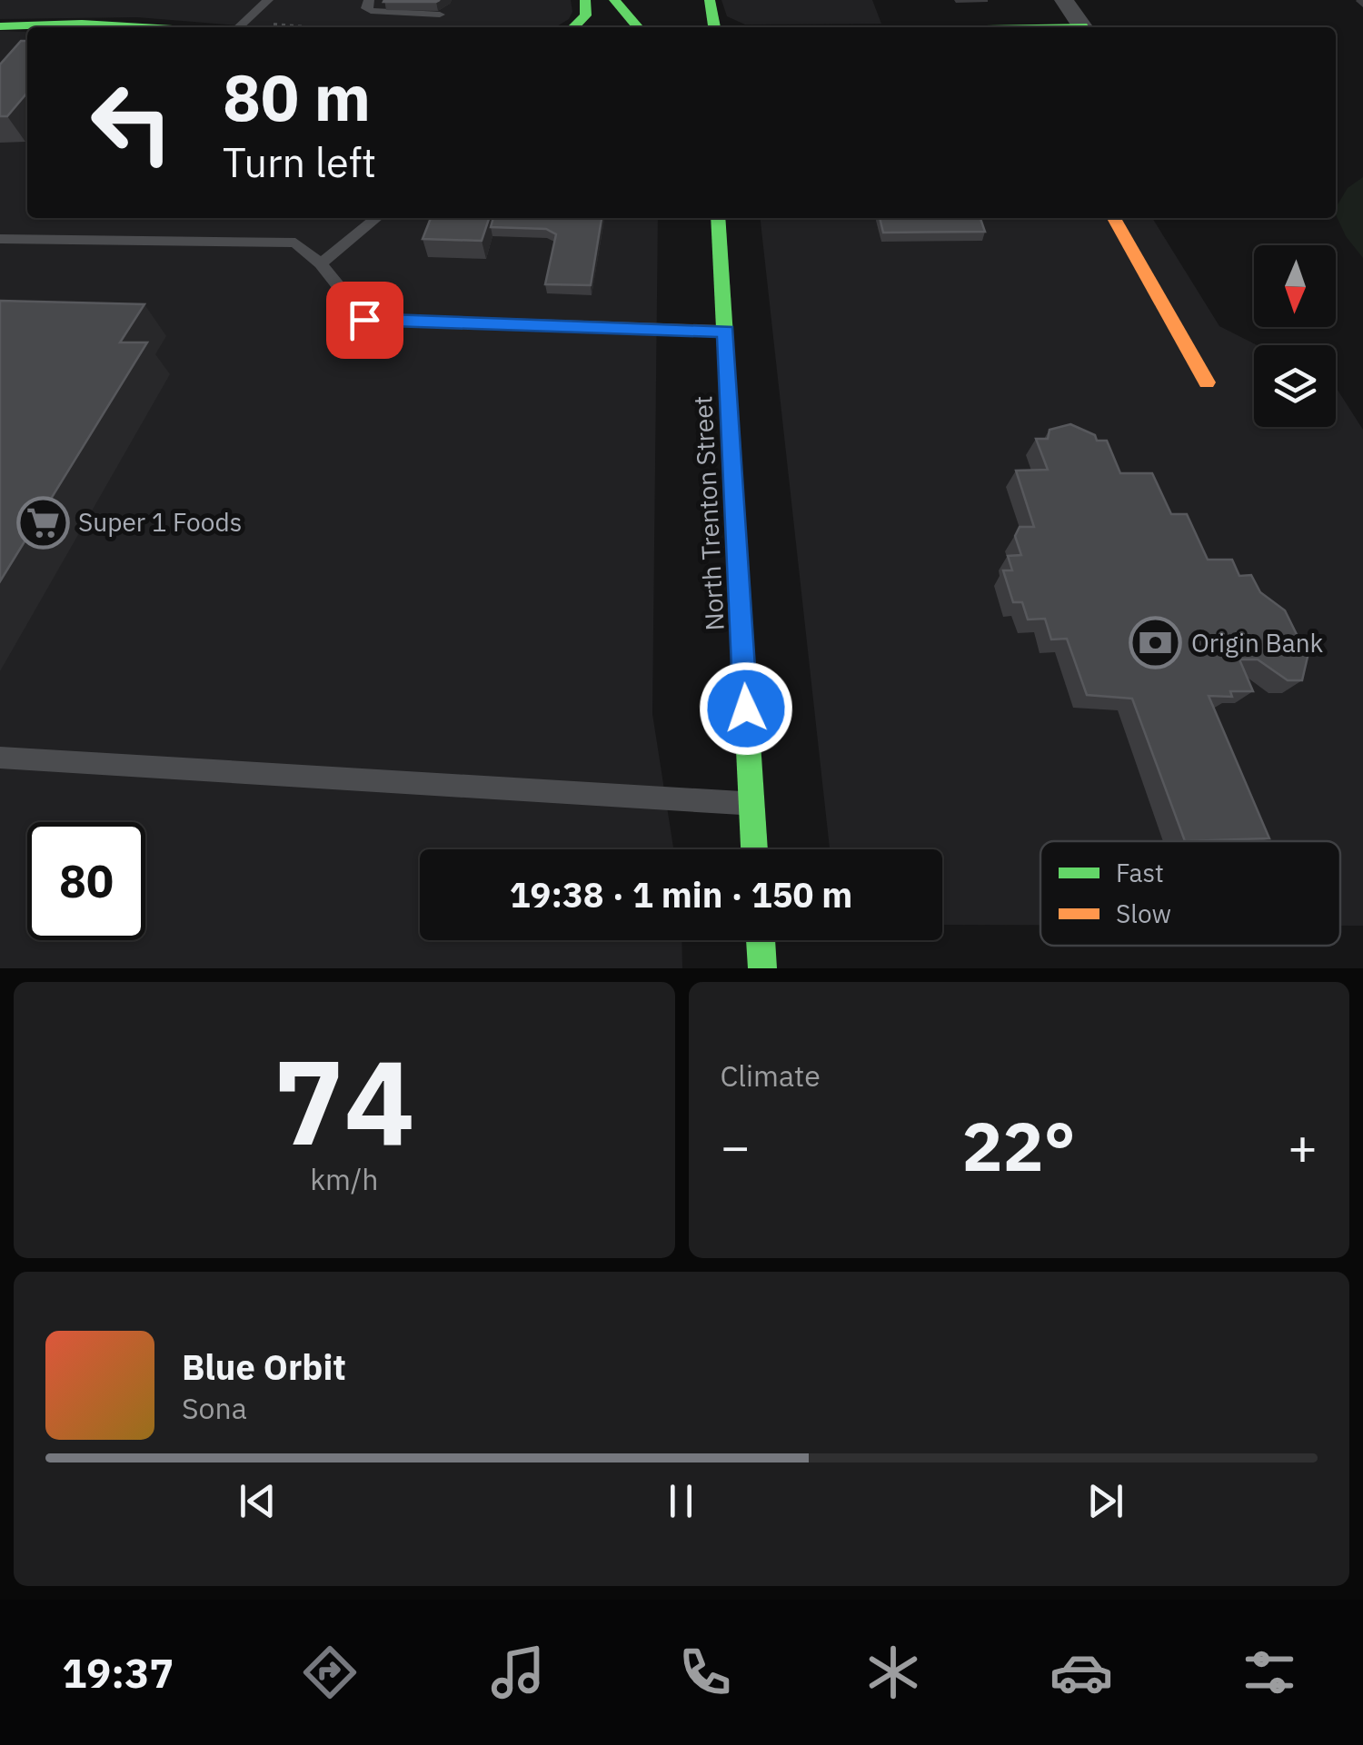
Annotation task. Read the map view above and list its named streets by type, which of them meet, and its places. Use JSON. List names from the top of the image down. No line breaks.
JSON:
{"streets":{"main road":["North Trenton Street"]},"places":{"supermarket":["Super 1 Foods"],"bank":["Origin Bank"]},"legend":["Fast","Slow"],"north":"bottom","page":{"turn":["80 m","Turn left"],"limit":"80","trip":"19:38 · 1 min · 150 m","tile":[["74","km/h"],"Climate"],"heat":["−","22°","+"],"song":["Blue Orbit","Sona"],"tabs":"19:37"}}
